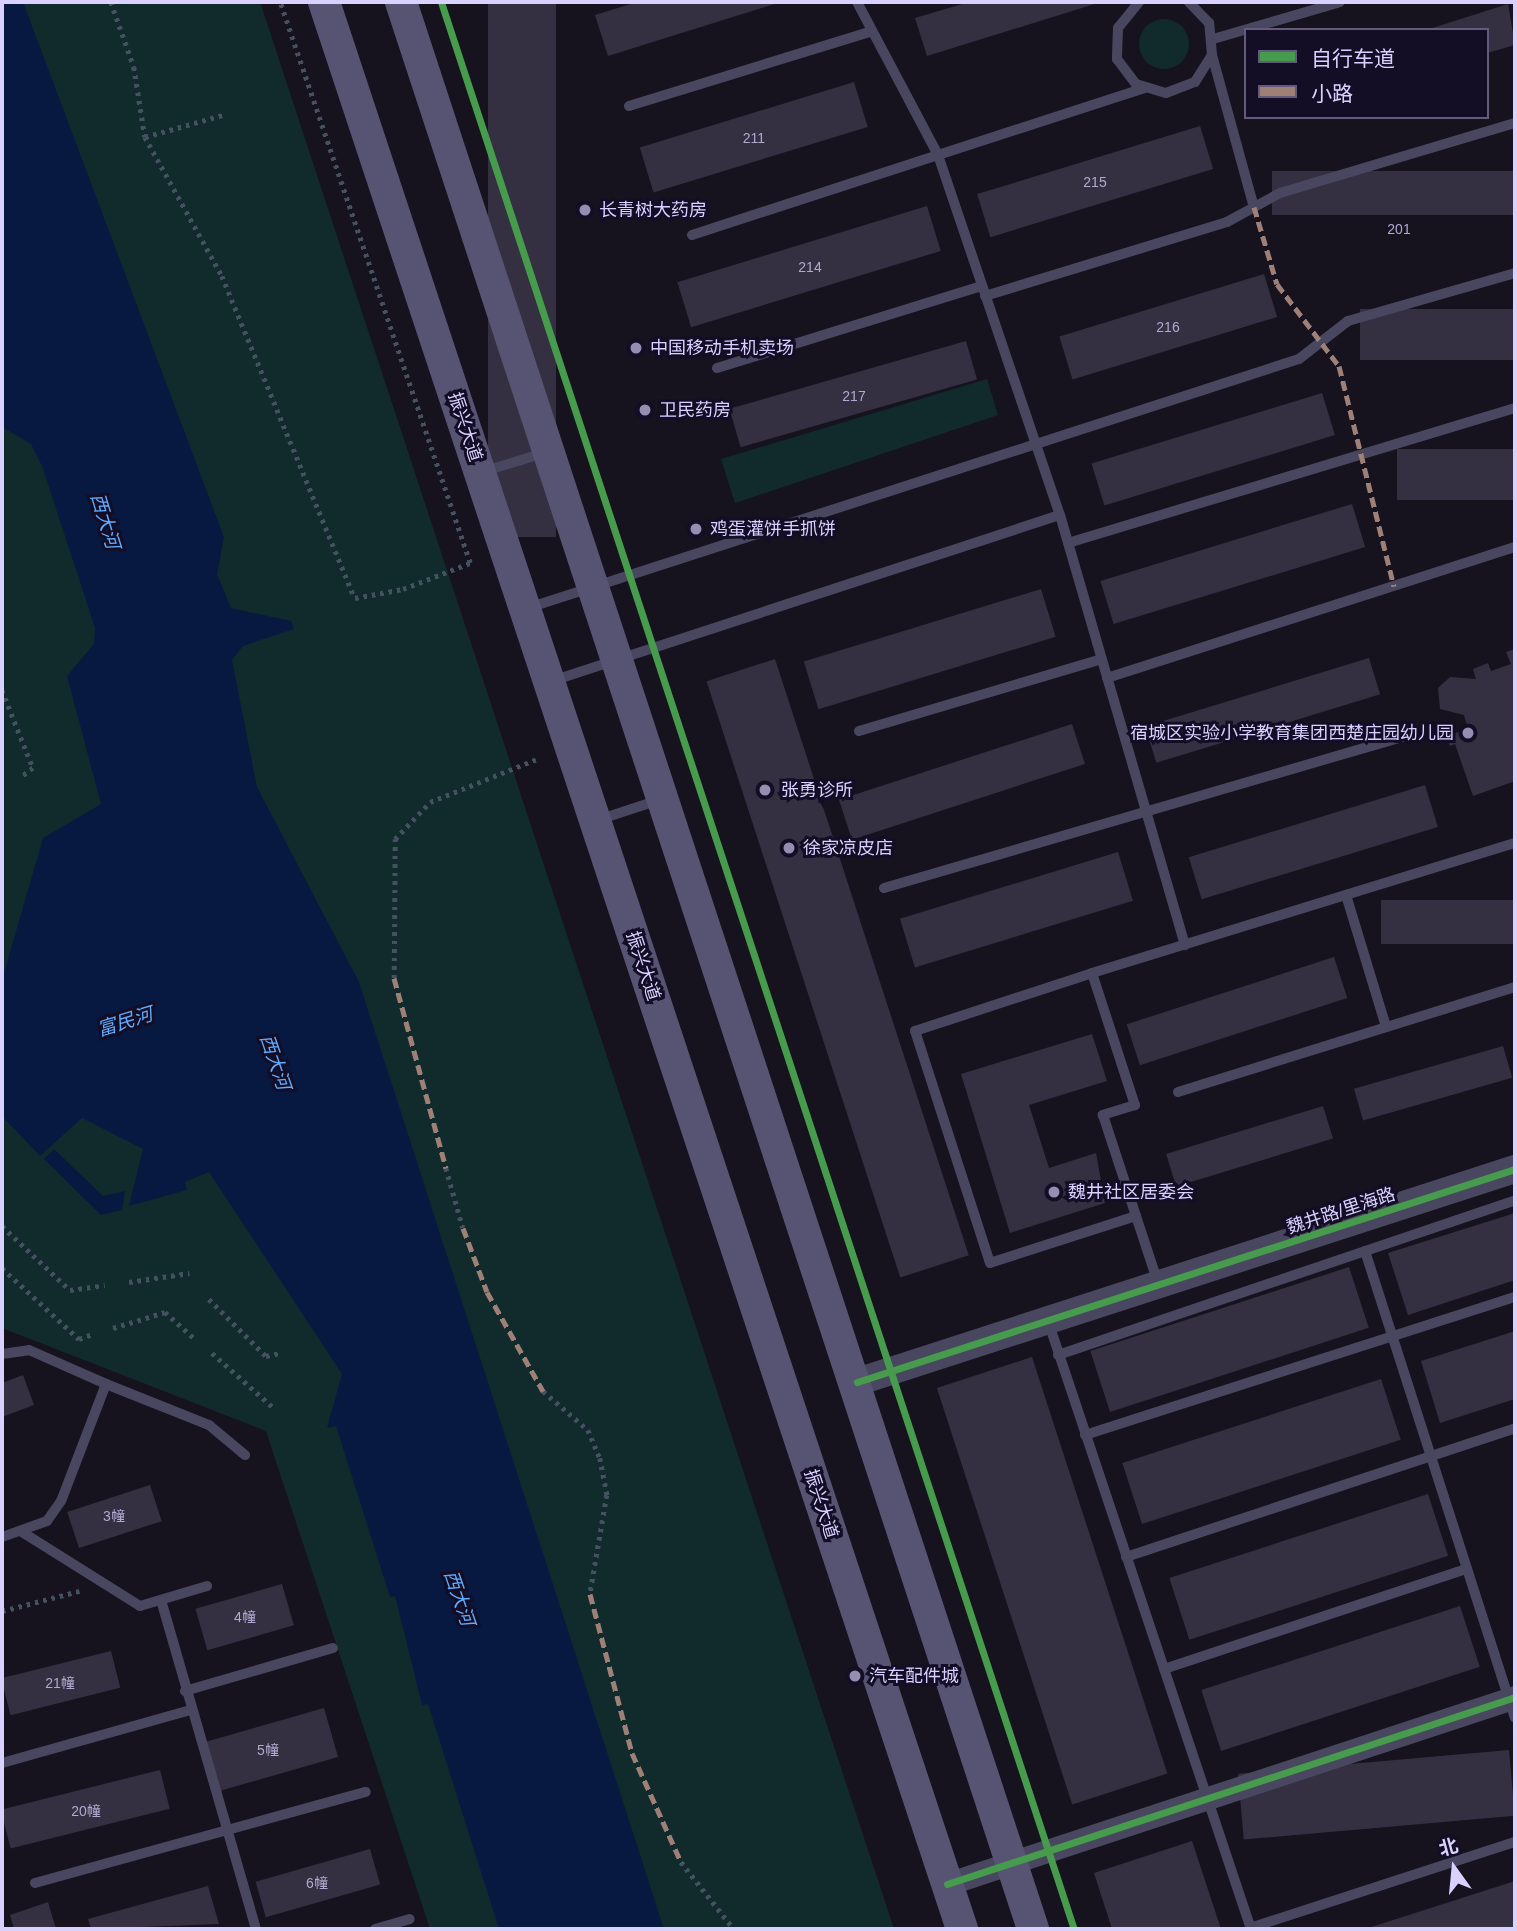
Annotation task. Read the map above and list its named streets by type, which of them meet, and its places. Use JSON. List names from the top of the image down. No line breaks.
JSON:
{"streets":{"main road":["振兴大道"],"street":["魏井路/里海路"]},"water":["西大河","富民河"],"places":["长青树大药房","中国移动手机卖场","卫民药房","鸡蛋灌饼手抓饼","宿城区实验小学教育集团西楚庄园幼儿园","张勇诊所","徐家凉皮店","魏井社区居委会","汽车配件城"],"house_numbers":["211","215","201","214","216","217","3幢","4幢","21幢","5幢","20幢","6幢"],"legend":["自行车道","小路"],"north":"top"}
